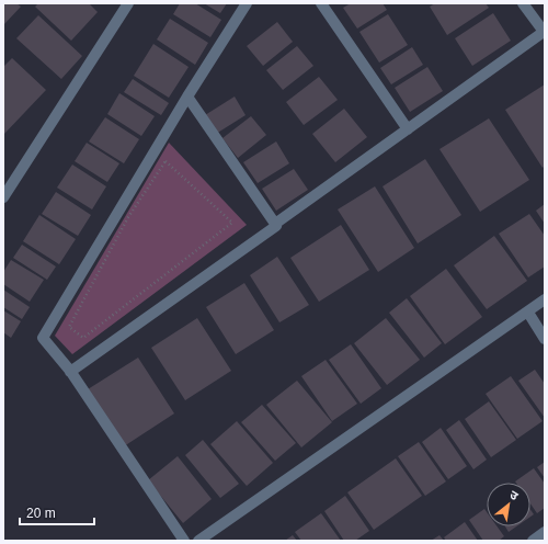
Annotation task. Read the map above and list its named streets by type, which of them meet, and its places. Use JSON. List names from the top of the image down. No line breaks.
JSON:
{"scale_bar":"20 m","north":"top right"}
